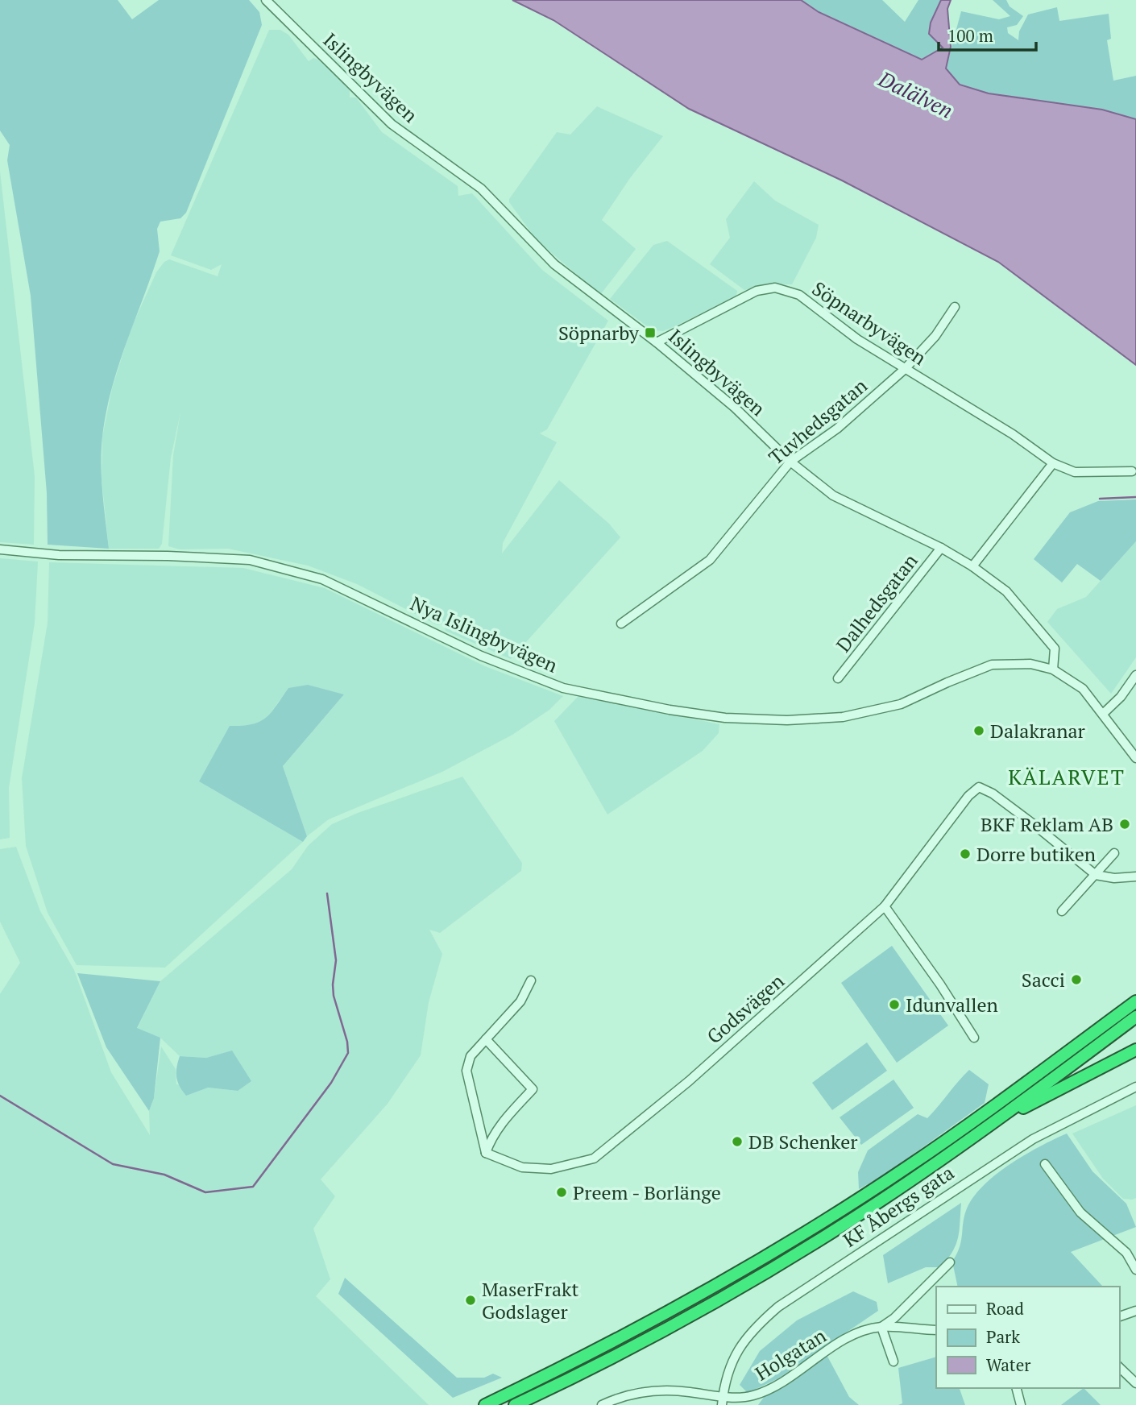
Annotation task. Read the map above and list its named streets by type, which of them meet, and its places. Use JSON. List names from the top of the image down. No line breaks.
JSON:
{"streets":{"street":["Islingbyvägen","Söpnarbyvägen","Tuvhedsgatan","Dalhedsgatan","Nya Islingbyvägen","Godsvägen","KF Åbergs gata","Holgatan"]},"crossings":[["Islingbyvägen","Söpnarbyvägen"],["Islingbyvägen","Tuvhedsgatan"],["Islingbyvägen","Dalhedsgatan"],["Islingbyvägen","Nya Islingbyvägen"],["Söpnarbyvägen","Tuvhedsgatan"],["KF Åbergs gata","Holgatan"]],"districts":["KÄLARVET"],"water":["Dalälven"],"places":{"transit":["Söpnarby"],"other":["Dalakranar","BKF Reklam AB","Dorre butiken","Sacci","Idunvallen","DB Schenker","Preem - Borlänge","MaserFrakt Godslager"]},"legend":["Road","Park","Water"],"scale_bar":"100 m"}
